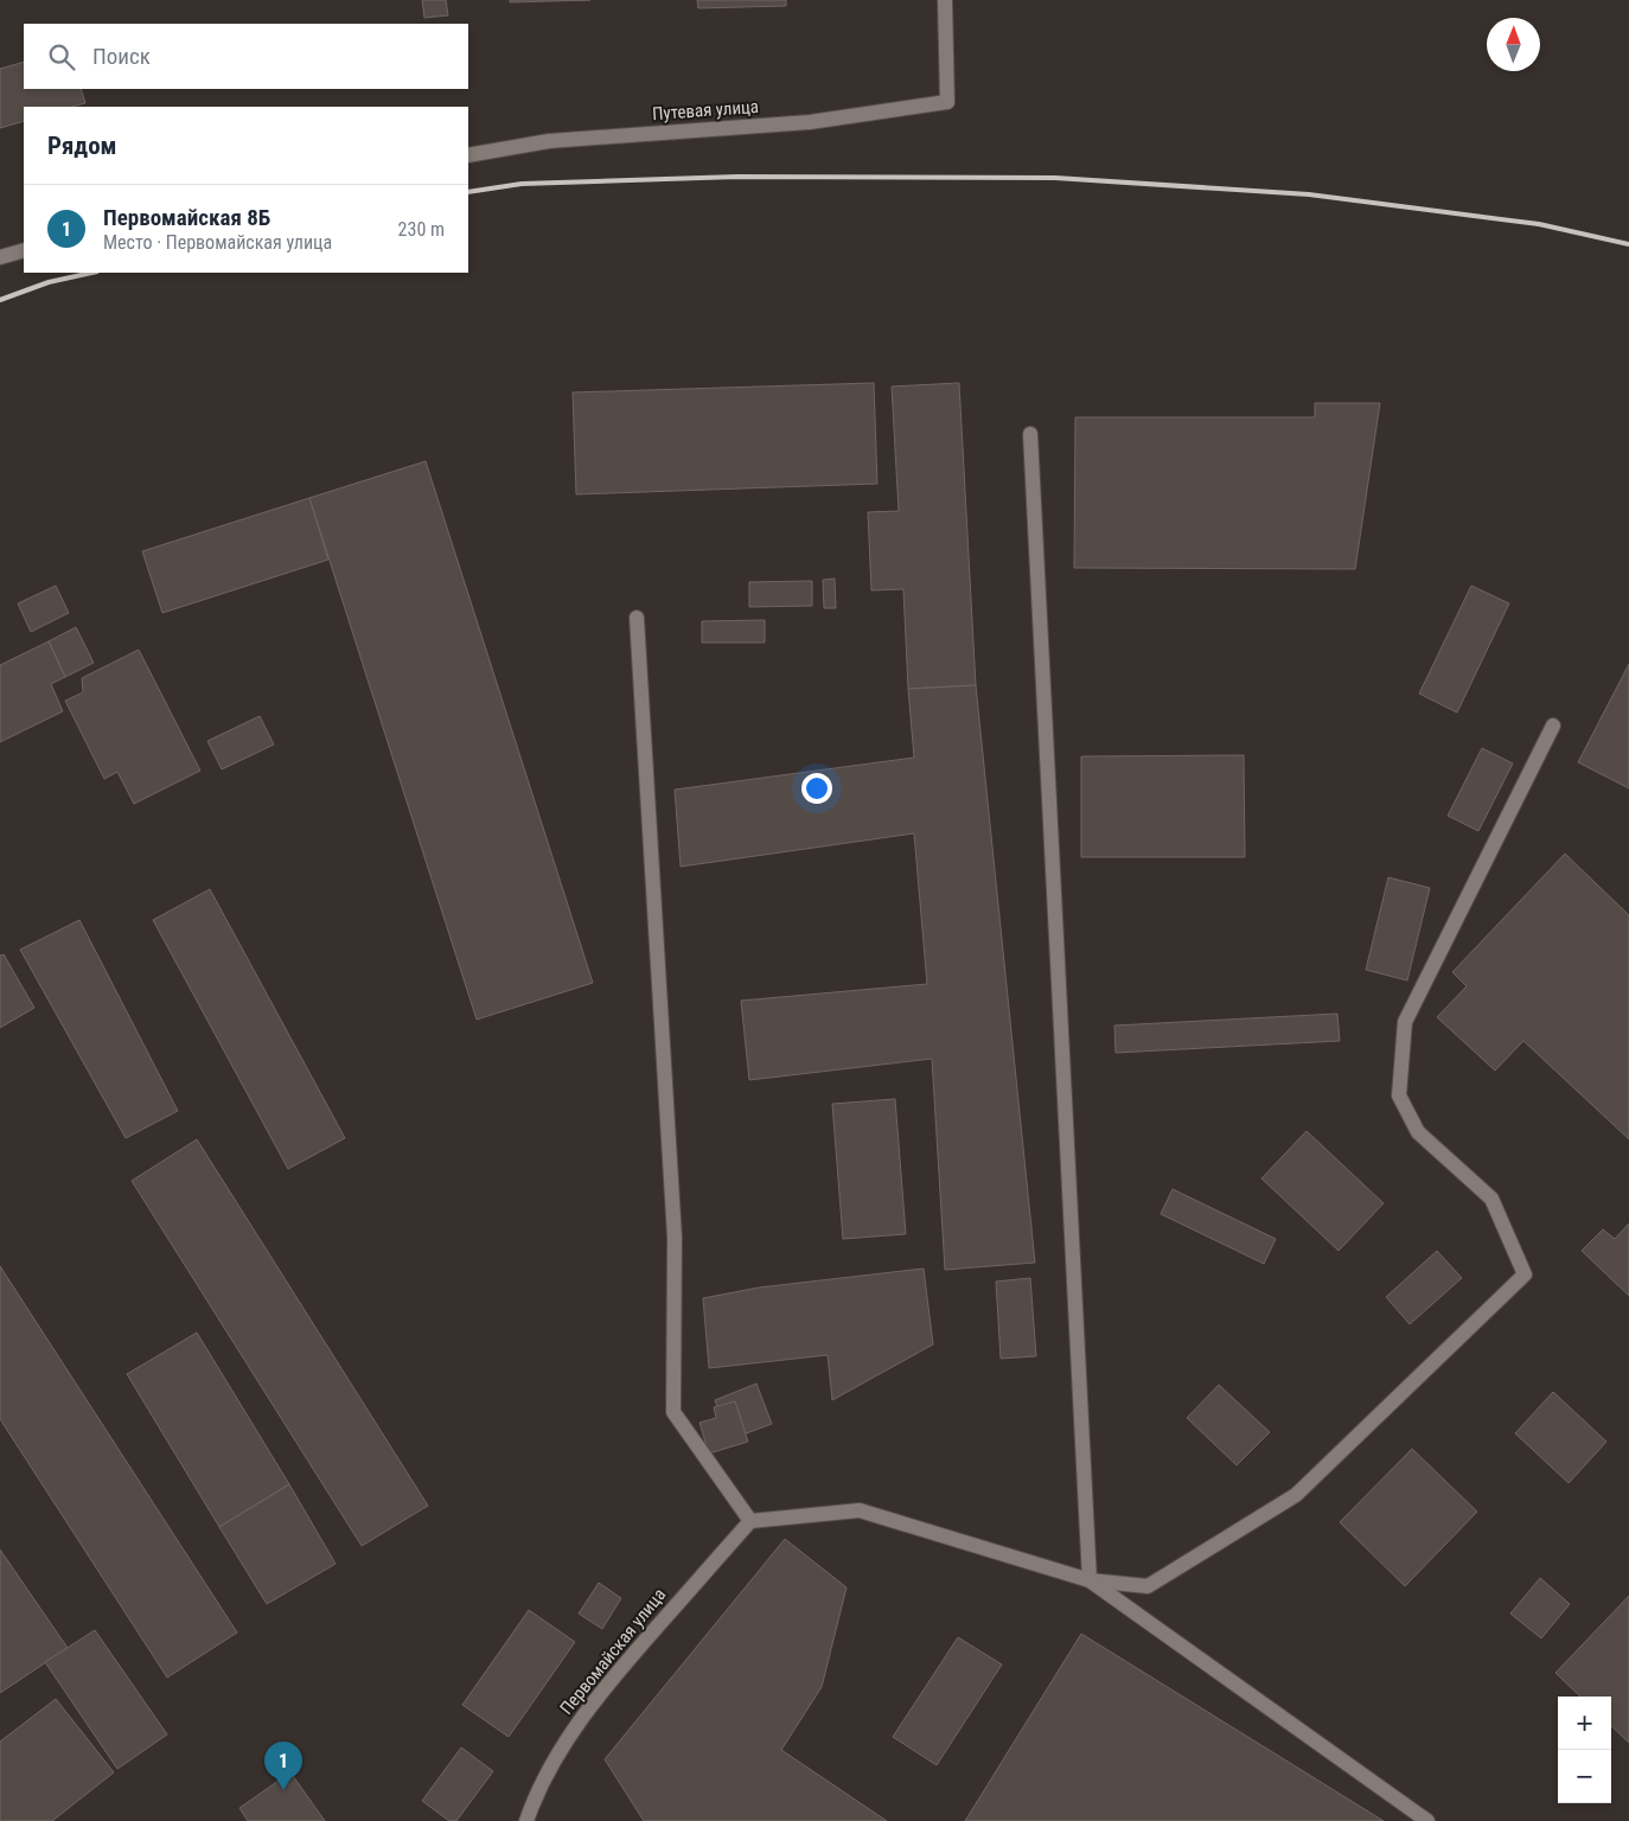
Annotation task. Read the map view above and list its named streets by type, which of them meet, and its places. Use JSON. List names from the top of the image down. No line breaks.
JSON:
{"streets":{"street":["Путевая улица","Первомайская улица"]},"north":"top","page":{"search":"Поиск","heading":"Рядом","list":[{"mark":"1","name":"Первомайская 8Б","note":"Место · Первомайская улица","value":"230 m"}],"map_buttons":["+","−"],"pins":"1"}}
